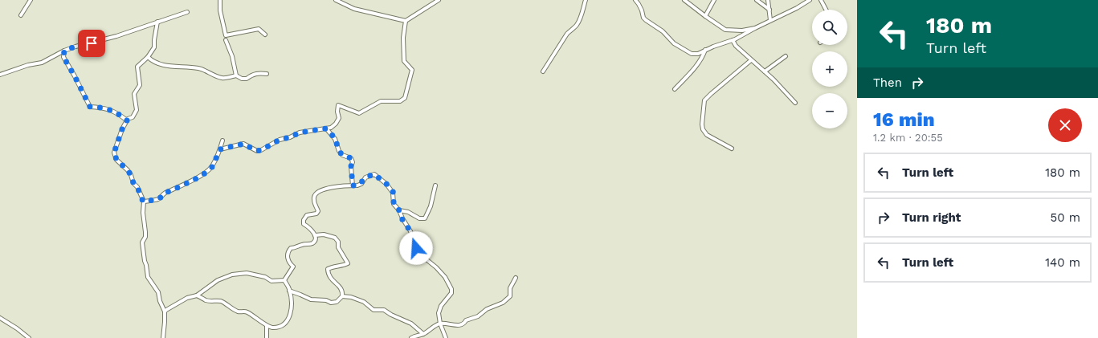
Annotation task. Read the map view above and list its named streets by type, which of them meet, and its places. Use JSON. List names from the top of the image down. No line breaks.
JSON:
{"page":{"turn":["180 m","Turn left"],"map_buttons":["+","−"],"then":"Then","heading":["16 min","1.2 km · 20:55"],"list":[{"name":"Turn left","value":"180 m"},{"name":"Turn right","value":"50 m"},{"name":"Turn left","value":"140 m"}]}}
